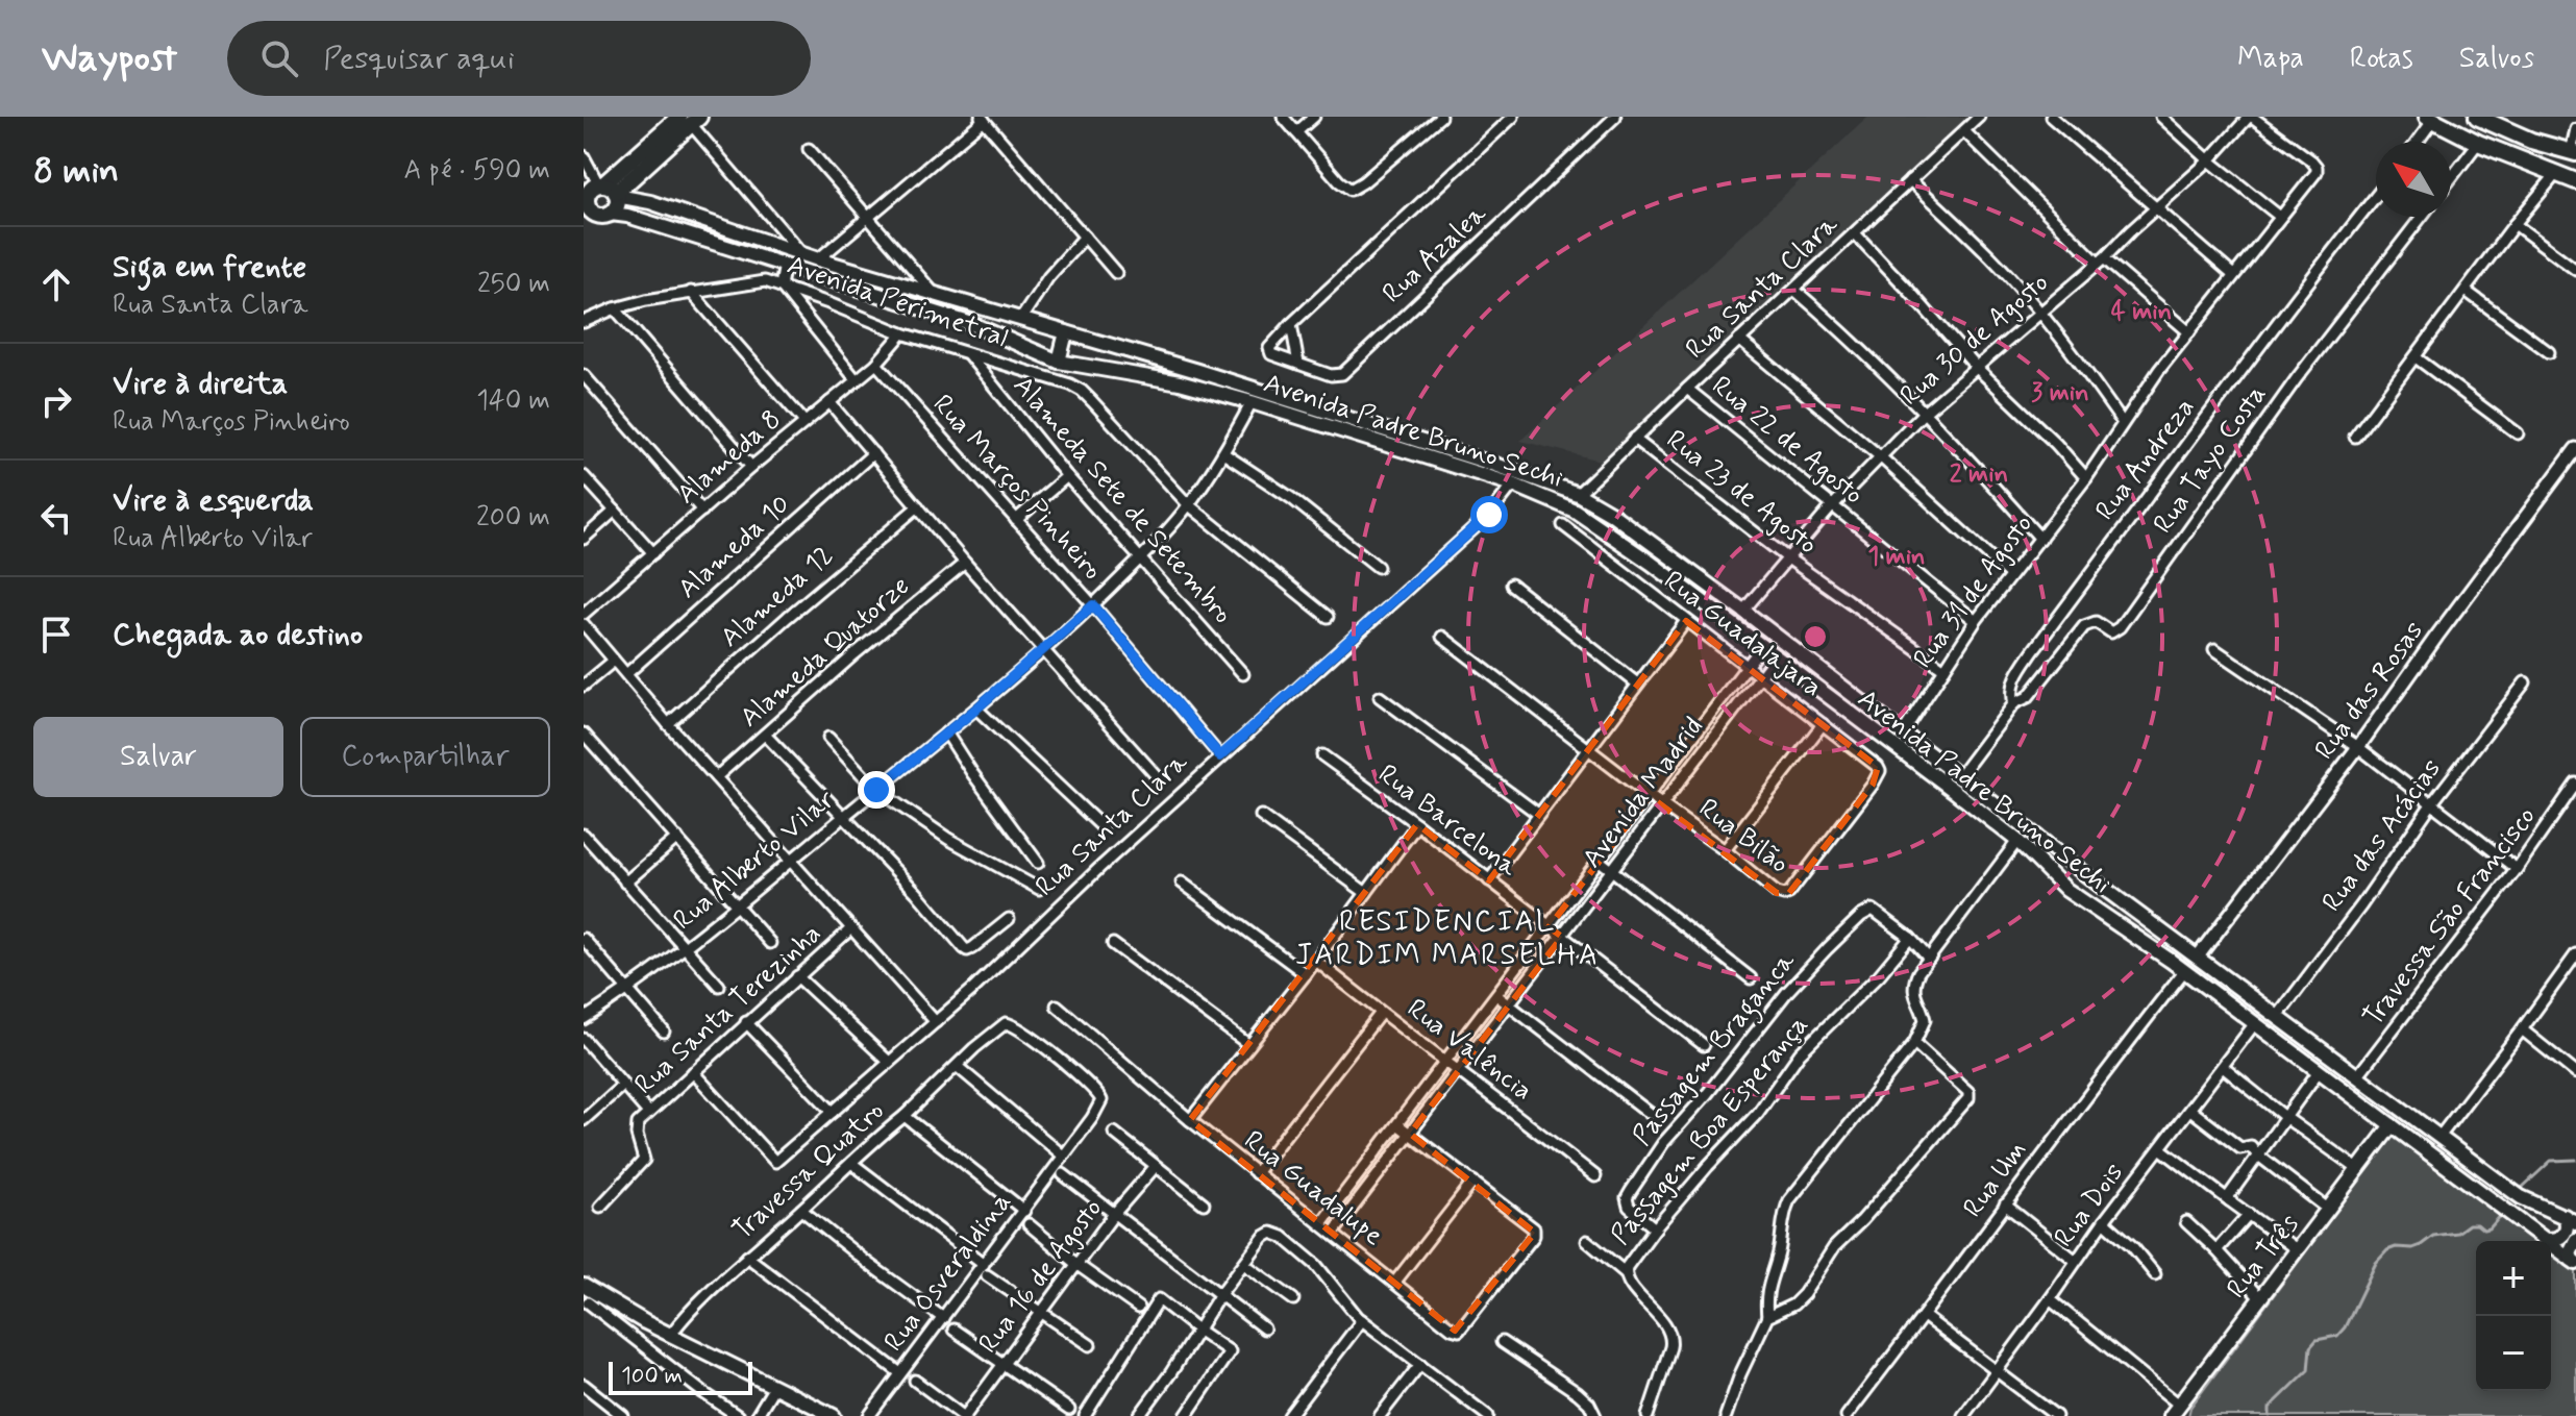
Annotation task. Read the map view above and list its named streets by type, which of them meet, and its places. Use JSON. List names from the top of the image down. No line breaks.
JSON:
{"streets":{"main road":["Avenida Padre Bruno Sechi","Rua Três"],"street":["Rua Azalea","Rua Santa Clara","Avenida Perimetral","Rua 30 de Agosto","Rua 22 de Agosto","Alameda 8","Rua Andreza","Rua Tayo Costa","Rua Marços Pinheiro","Rua 23 de Agosto","Alameda Sete de Setembro","Alameda 10","Rua 31 de Agosto","Alameda 12","Rua Guadalajara","Alameda Quatorze","Rua das Rosas","Avenida Madrid","Rua Barcelona","Rua das Acácias","Rua Bilão","Rua Alberto Vilar","Travessa São Francisco","Rua Santa Terezinha","Passagem Braganca","Rua Valência","Passagem Boa Esperança","Travessa Quatro","Rua Um","Rua Guadalupe","Rua Dois","Rua Osveraldina","Rua 16 de Agosto"]},"crossings":[["Rua Santa Clara","Avenida Padre Bruno Sechi"],["Rua Santa Clara","Rua 22 de Agosto"],["Rua Santa Clara","Rua Marços Pinheiro"],["Rua Santa Clara","Rua 23 de Agosto"],["Rua Santa Clara","Rua Santa Terezinha"],["Avenida Perimetral","Alameda 8"],["Avenida Perimetral","Alameda Sete de Setembro"],["Avenida Perimetral","Rua Alberto Vilar"],["Rua 30 de Agosto","Avenida Padre Bruno Sechi"],["Rua 30 de Agosto","Rua 22 de Agosto"],["Rua 30 de Agosto","Rua 23 de Agosto"],["Rua 30 de Agosto","Rua 31 de Agosto"],["Avenida Padre Bruno Sechi","Rua Andreza"],["Avenida Padre Bruno Sechi","Rua 31 de Agosto"],["Avenida Padre Bruno Sechi","Rua das Rosas"],["Avenida Padre Bruno Sechi","Avenida Madrid"],["Avenida Padre Bruno Sechi","Rua das Acácias"],["Avenida Padre Bruno Sechi","Rua Alberto Vilar"],["Avenida Padre Bruno Sechi","Travessa São Francisco"],["Avenida Padre Bruno Sechi","Rua Um"],["Avenida Padre Bruno Sechi","Rua Dois"],["Avenida Padre Bruno Sechi","Rua Três"],["Rua 22 de Agosto","Rua 31 de Agosto"],["Alameda 8","Rua Marços Pinheiro"],["Rua Andreza","Rua Tayo Costa"],["Rua Marços Pinheiro","Rua Alberto Vilar"],["Rua 23 de Agosto","Rua 31 de Agosto"],["Alameda Sete de Setembro","Rua Alberto Vilar"],["Alameda 10","Rua Santa Terezinha"],["Alameda 12","Rua Santa Terezinha"],["Rua Guadalajara","Avenida Madrid"],["Rua Guadalajara","Rua Bilão"],["Alameda Quatorze","Rua Santa Terezinha"],["Avenida Madrid","Rua Barcelona"],["Avenida Madrid","Rua Bilão"],["Avenida Madrid","Rua Valência"],["Avenida Madrid","Rua Guadalupe"],["Rua Alberto Vilar","Rua Santa Terezinha"],["Passagem Braganca","Passagem Boa Esperança"],["Travessa Quatro","Rua Osveraldina"]],"districts":["RESIDENCIAL JARDIM MARSELHA"],"scale_bar":"100 m","north":"top left","page":{"header":"Waypost","search":"Pesquisar aqui","nav":["Mapa","Rotas","Salvos"],"heading":["8 min","A pé · 590 m"],"list":[["Siga em frente","Rua Santa Clara","250 m"],["Vire à direita","Rua Marços Pinheiro","140 m"],["Vire à esquerda","Rua Alberto Vilar","200 m"],"Chegada ao destino"],"buttons":["Salvar","Compartilhar"],"map_buttons":["+","−"],"scale":"100 m"},"rings":["4 min","3 min","2 min","1 min"]}
